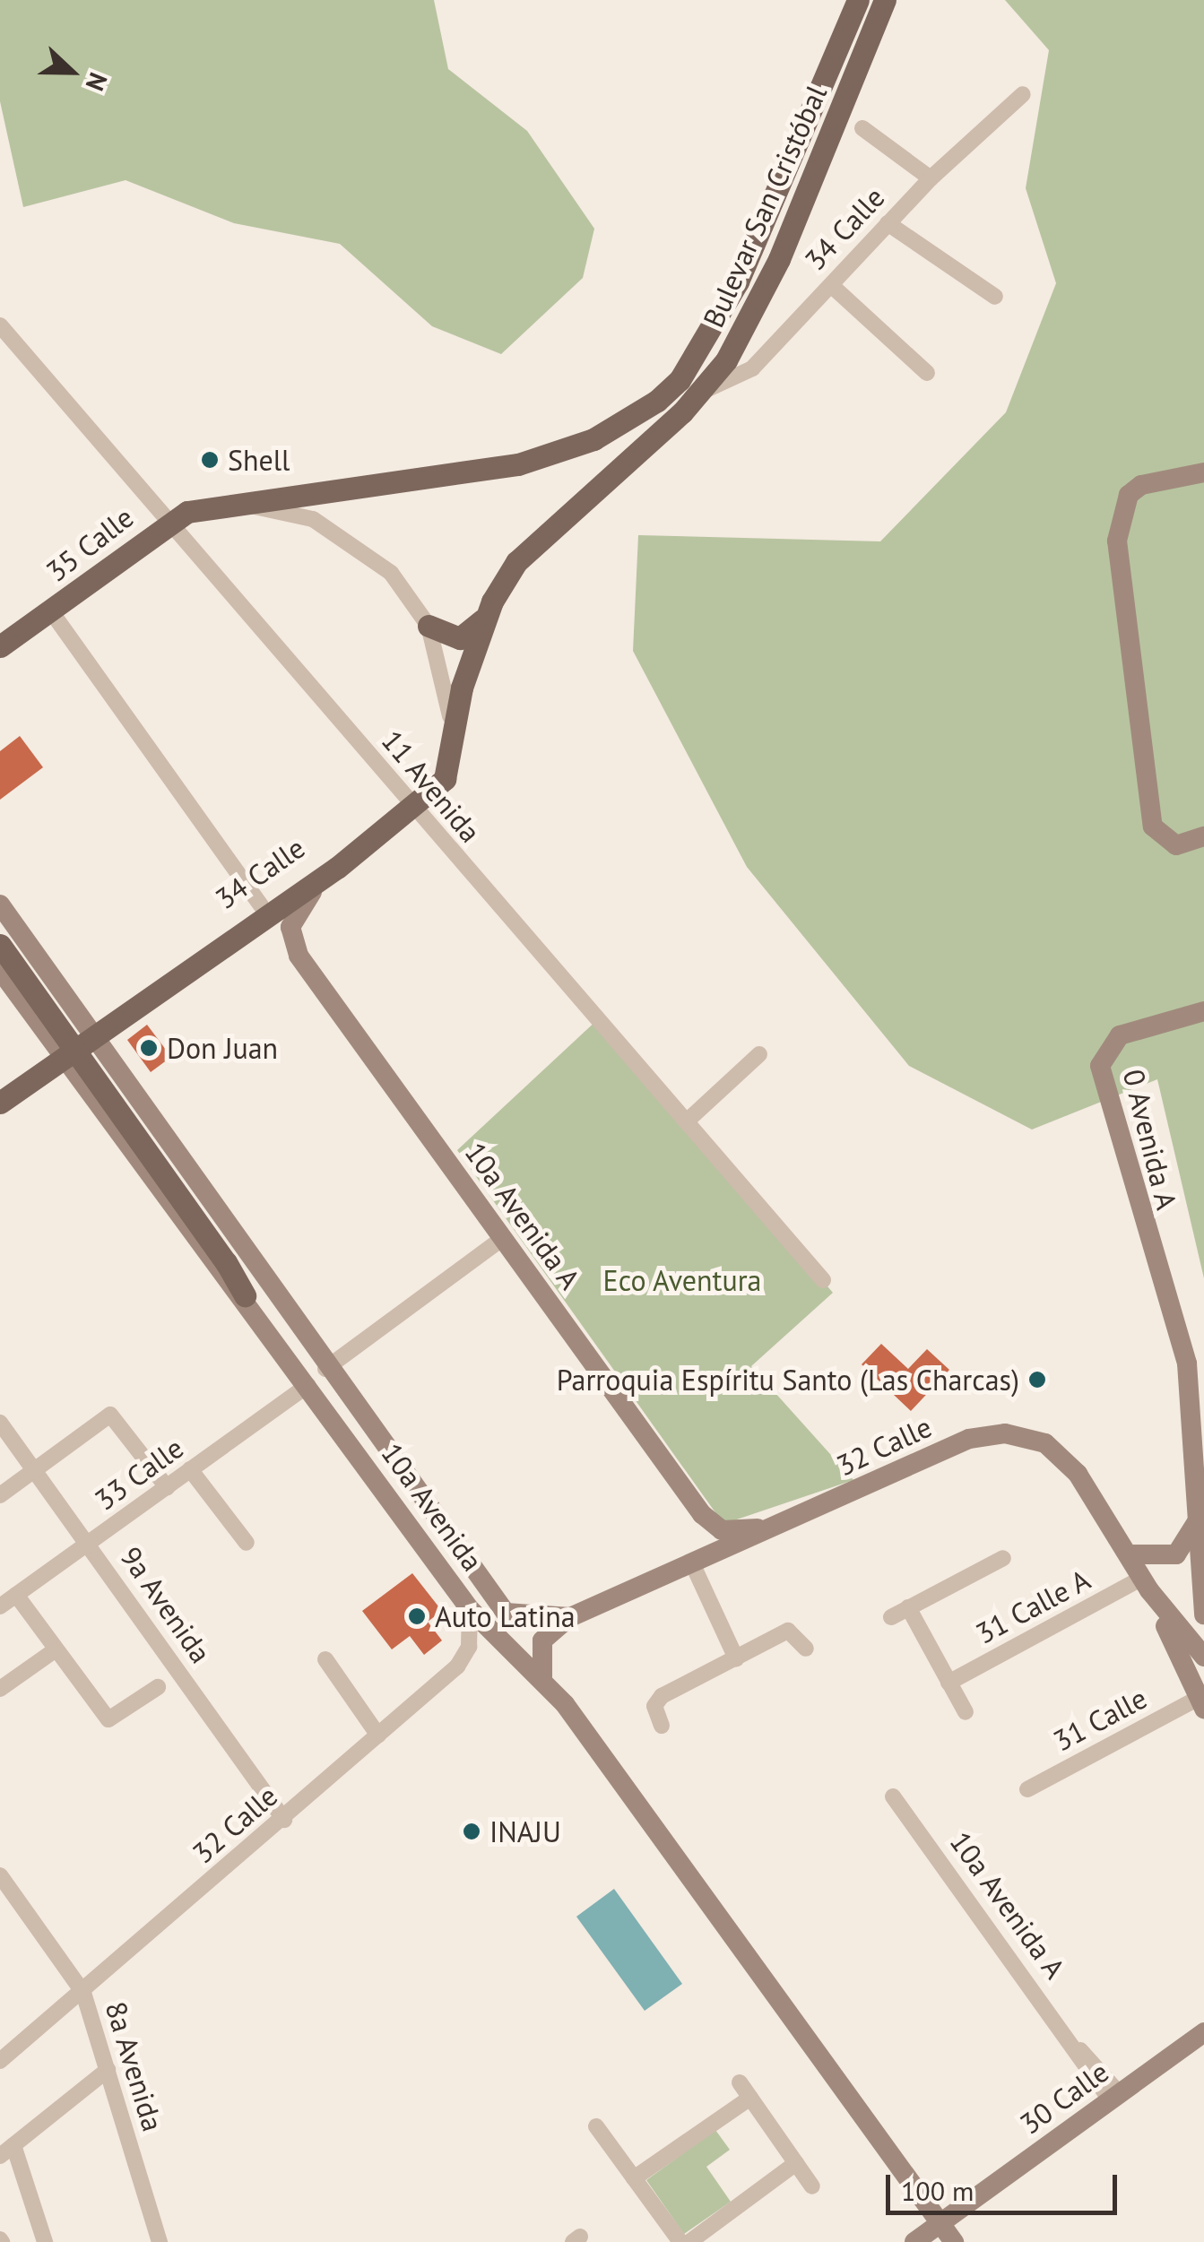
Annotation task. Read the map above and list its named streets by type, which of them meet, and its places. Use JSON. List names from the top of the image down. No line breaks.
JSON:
{"streets":{"main road":["Bulevar San Cristóbal","34 Calle","35 Calle","0 Avenida A","10a Avenida A","32 Calle","10a Avenida","30 Calle"],"street":["11 Avenida","33 Calle","9a Avenida","31 Calle A","31 Calle","8a Avenida"]},"crossings":[["Bulevar San Cristóbal","34 Calle"],["Bulevar San Cristóbal","35 Calle"],["Bulevar San Cristóbal","11 Avenida"],["34 Calle","11 Avenida"],["34 Calle","10a Avenida A"],["34 Calle","10a Avenida"],["35 Calle","11 Avenida"],["10a Avenida A","32 Calle"],["10a Avenida A","30 Calle"],["32 Calle","10a Avenida"],["32 Calle","9a Avenida"],["32 Calle","8a Avenida"],["33 Calle","10a Avenida"],["33 Calle","9a Avenida"],["10a Avenida","30 Calle"]],"parks":["Eco Aventura"],"places":["Shell","Don Juan","Parroquia Espíritu Santo (Las Charcas)","Auto Latina","INAJU"],"scale_bar":"100 m","north":"right"}
